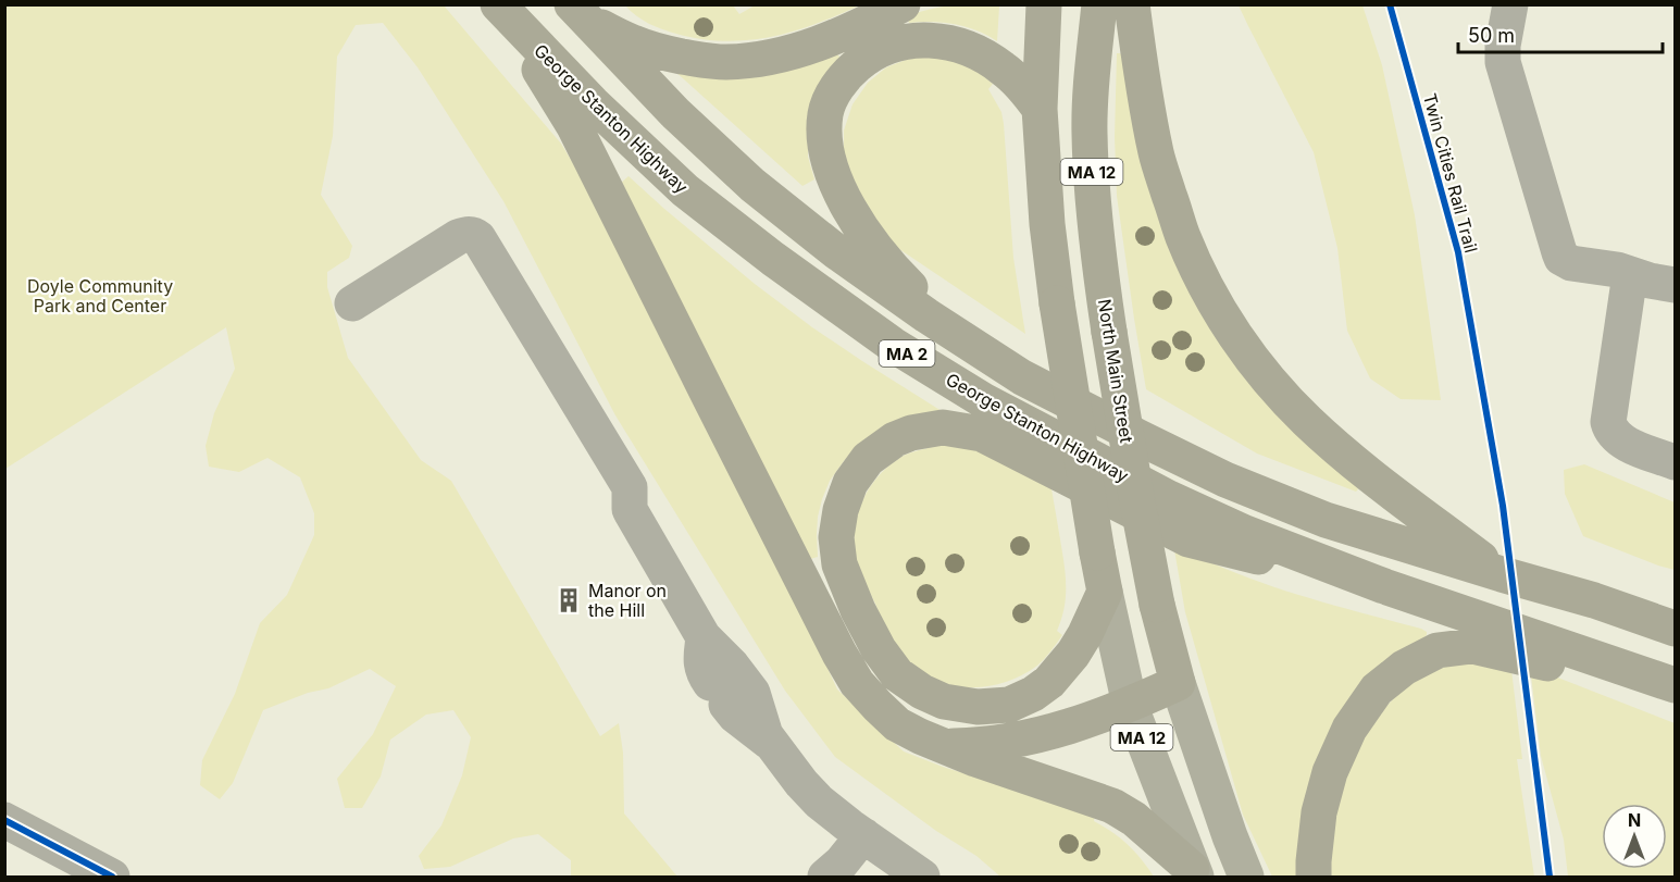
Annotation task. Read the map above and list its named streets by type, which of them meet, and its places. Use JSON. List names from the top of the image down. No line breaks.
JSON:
{"streets":{"highway":["George Stanton Highway","MA 12","MA 2","North Main Street"],"cycle path":["Twin Cities Rail Trail"]},"parks":["Doyle Community Park and Center"],"places":{"building":["Manor on the Hill"]},"scale_bar":"50 m","north":"top"}
